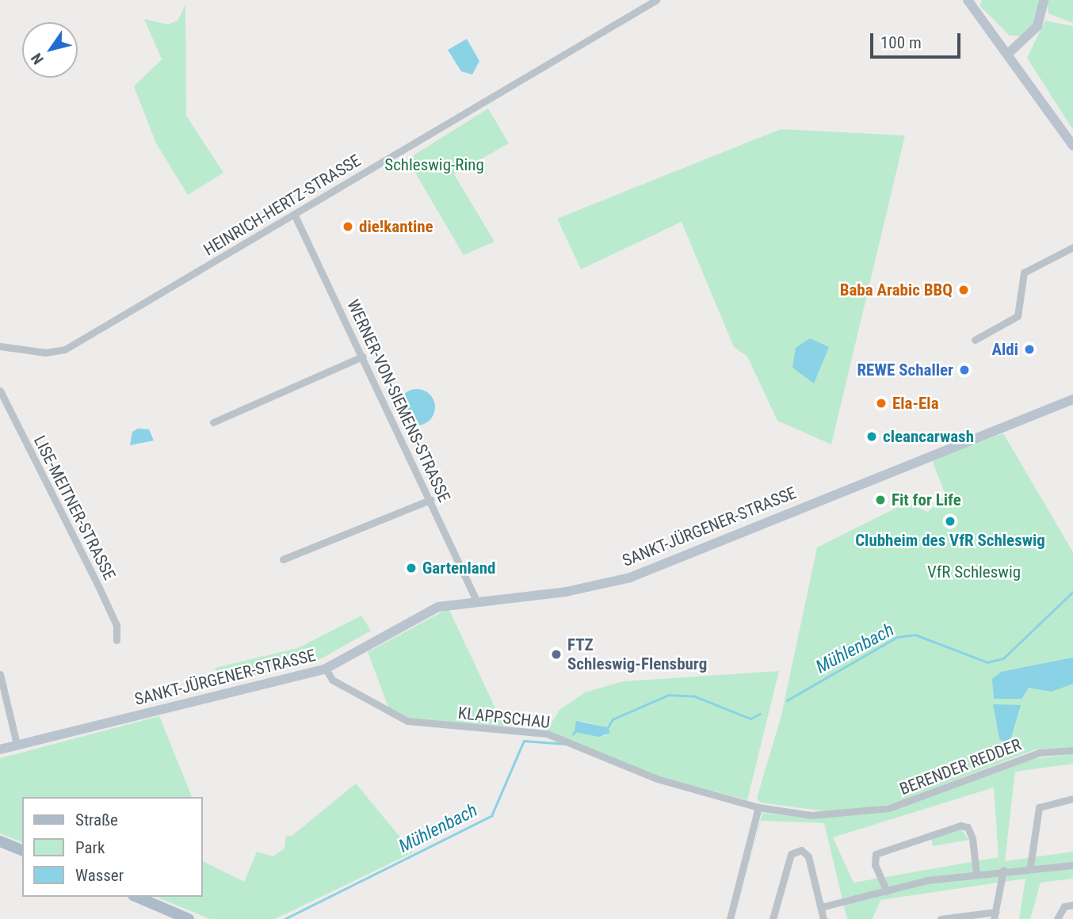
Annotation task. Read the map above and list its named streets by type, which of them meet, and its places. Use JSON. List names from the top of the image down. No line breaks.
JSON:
{"streets":{"street":["HEINRICH-HERTZ-STRASSE","WERNER-VON-SIEMENS-STRASSE","LISE-MEITNER-STRASSE","SANKT-JÜRGENER-STRASSE","KLAPPSCHAU","BERENDER REDDER"]},"crossings":[["HEINRICH-HERTZ-STRASSE","WERNER-VON-SIEMENS-STRASSE"],["WERNER-VON-SIEMENS-STRASSE","SANKT-JÜRGENER-STRASSE"],["SANKT-JÜRGENER-STRASSE","KLAPPSCHAU"],["KLAPPSCHAU","BERENDER REDDER"]],"water":["Mühlenbach"],"parks":["Schleswig-Ring","VfR Schleswig"],"places":["die!kantine","Baba Arabic BBQ","Aldi","REWE Schaller","Ela-Ela","cleancarwash","Fit for Life","Clubheim des VfR Schleswig","Gartenland","FTZ Schleswig-Flensburg"],"legend":["Straße","Park","Wasser"],"scale_bar":"100 m","north":"bottom left"}
